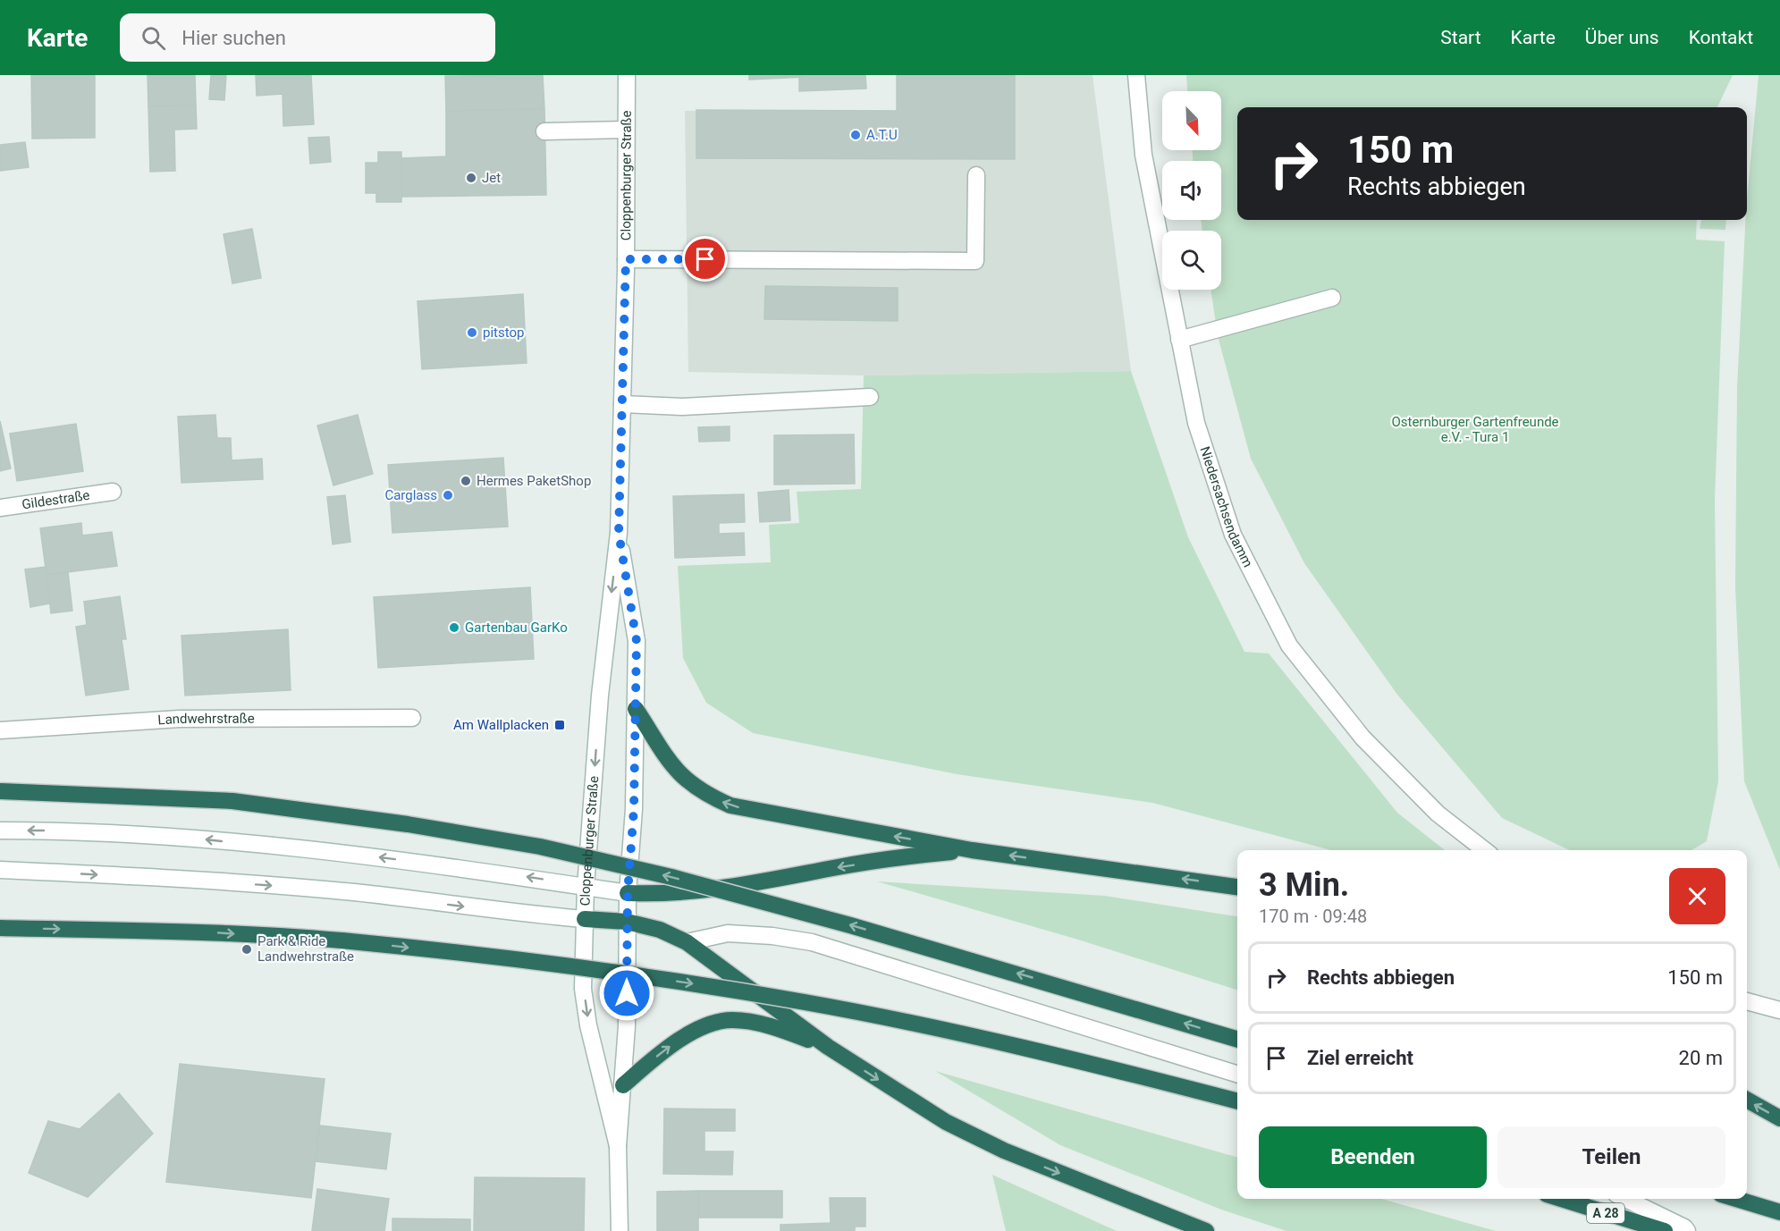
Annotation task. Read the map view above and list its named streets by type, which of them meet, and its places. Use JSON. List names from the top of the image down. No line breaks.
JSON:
{"streets":{"highway":["A 28"],"main road":["Cloppenburger Straße","Gildestraße","Niedersachsendamm","Landwehrstraße"]},"parks":["Osternburger Gartenfreunde e.V. - Tura 1"],"places":{"other":["A.T.U","Jet","pitstop","Hermes PaketShop","Carglass","Gartenbau GarKo","Park & Ride Landwehrstraße"],"transit":["Am Wallplacken"]},"north":"bottom right","page":{"header":"Karte","search":"Hier suchen","nav":["Start","Karte","Über uns","Kontakt"],"turn":["150 m","Rechts abbiegen"],"heading":["3 Min.","170 m · 09:48"],"list":[{"name":"Rechts abbiegen","value":"150 m"},{"name":"Ziel erreicht","value":"20 m"}],"buttons":["Beenden","Teilen"]}}
